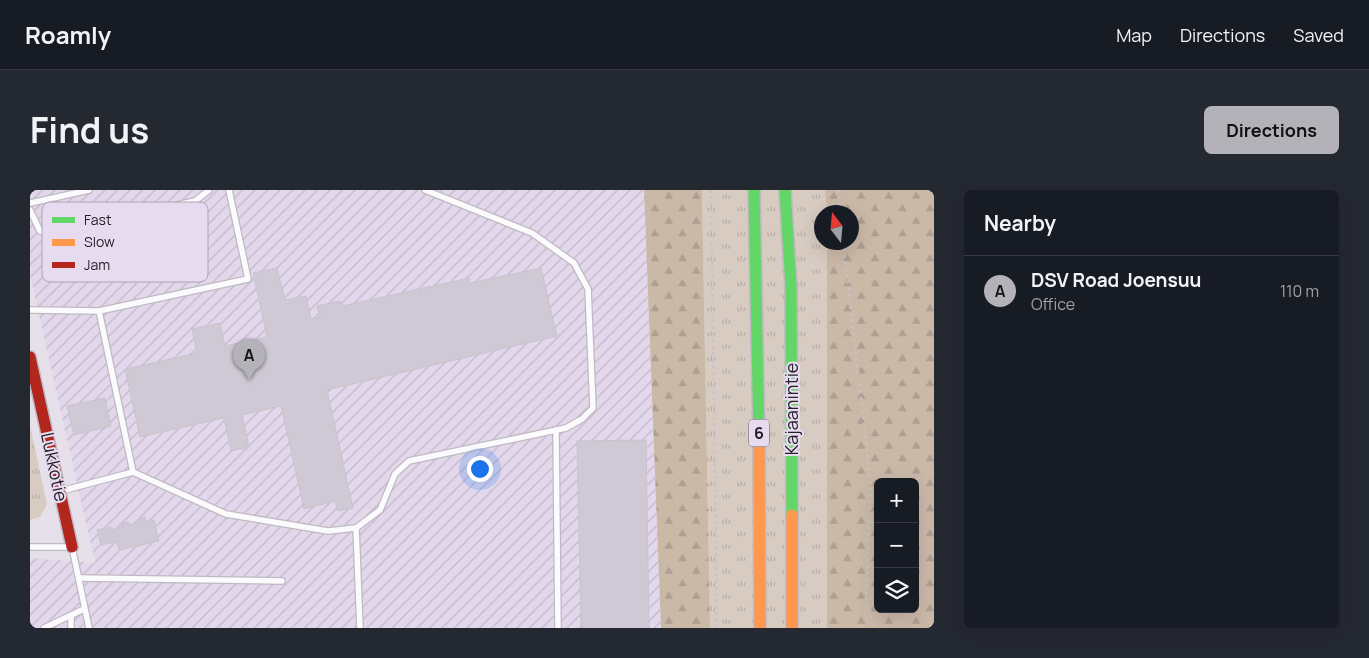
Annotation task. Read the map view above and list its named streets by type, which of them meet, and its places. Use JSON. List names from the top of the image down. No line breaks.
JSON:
{"streets":{"main road":["Kajaanintie","6","Lukkotie"]},"legend":["Fast","Slow","Jam"],"north":"top","page":{"header":"Roamly","nav":["Map","Directions","Saved"],"title":"Find us","buttons":"Directions","heading":"Nearby","list":[{"mark":"A","name":"DSV Road Joensuu","note":"Office","value":"110 m"}],"pins":"A","map_buttons":["+","−"]}}
